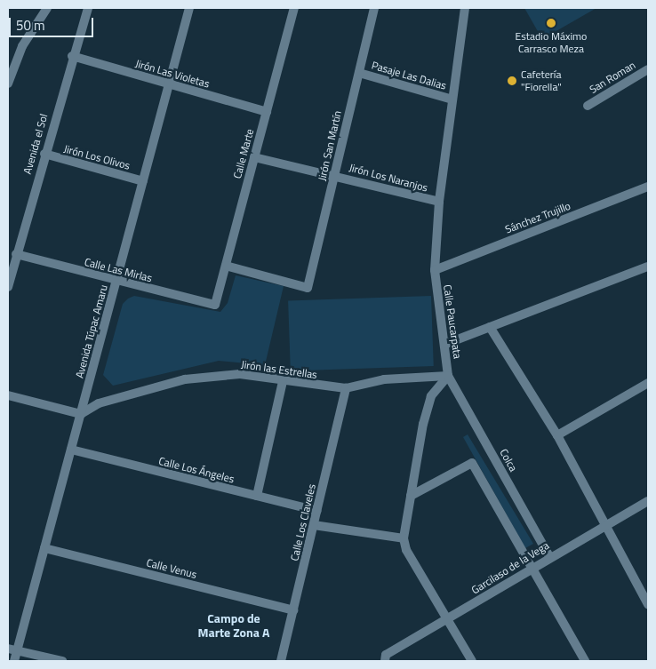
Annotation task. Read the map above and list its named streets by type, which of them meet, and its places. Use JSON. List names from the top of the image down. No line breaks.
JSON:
{"streets":{"street":["Jirón Las Violetas","Pasaje Las Dalias","San Roman","Avenida el Sol","Jirón San Martín","Calle Marte","Jirón Los Olivos","Jirón Los Naranjos","Sánchez Trujillo","Calle Las Mirlas","Calle Paucarpata","Avenida Túpac Amaru","Jirón las Estrellas","Colca","Calle Los Ángeles","Calle Los Claveles","Garcilaso de la Vega","Calle Venus"]},"crossings":[["Jirón Las Violetas","Avenida el Sol"],["Jirón Las Violetas","Calle Marte"],["Jirón Las Violetas","Avenida Túpac Amaru"],["Pasaje Las Dalias","Jirón San Martín"],["Pasaje Las Dalias","Calle Paucarpata"],["Avenida el Sol","Jirón Los Olivos"],["Avenida el Sol","Calle Las Mirlas"],["Jirón San Martín","Calle Marte"],["Jirón San Martín","Jirón Los Naranjos"],["Calle Marte","Jirón Los Naranjos"],["Calle Marte","Calle Las Mirlas"],["Jirón Los Olivos","Avenida Túpac Amaru"],["Jirón Los Naranjos","Calle Paucarpata"],["Sánchez Trujillo","Calle Paucarpata"],["Calle Las Mirlas","Avenida Túpac Amaru"],["Calle Paucarpata","Jirón las Estrellas"],["Calle Paucarpata","Colca"],["Avenida Túpac Amaru","Jirón las Estrellas"],["Avenida Túpac Amaru","Calle Los Ángeles"],["Avenida Túpac Amaru","Calle Venus"],["Jirón las Estrellas","Colca"],["Jirón las Estrellas","Calle Los Claveles"],["Colca","Garcilaso de la Vega"],["Calle Los Ángeles","Calle Los Claveles"],["Calle Los Claveles","Calle Venus"]],"districts":["Campo de Marte Zona A"],"places":["Estadio Máximo Carrasco Meza","Cafetería \"Fiorella\""],"scale_bar":"50 m"}
